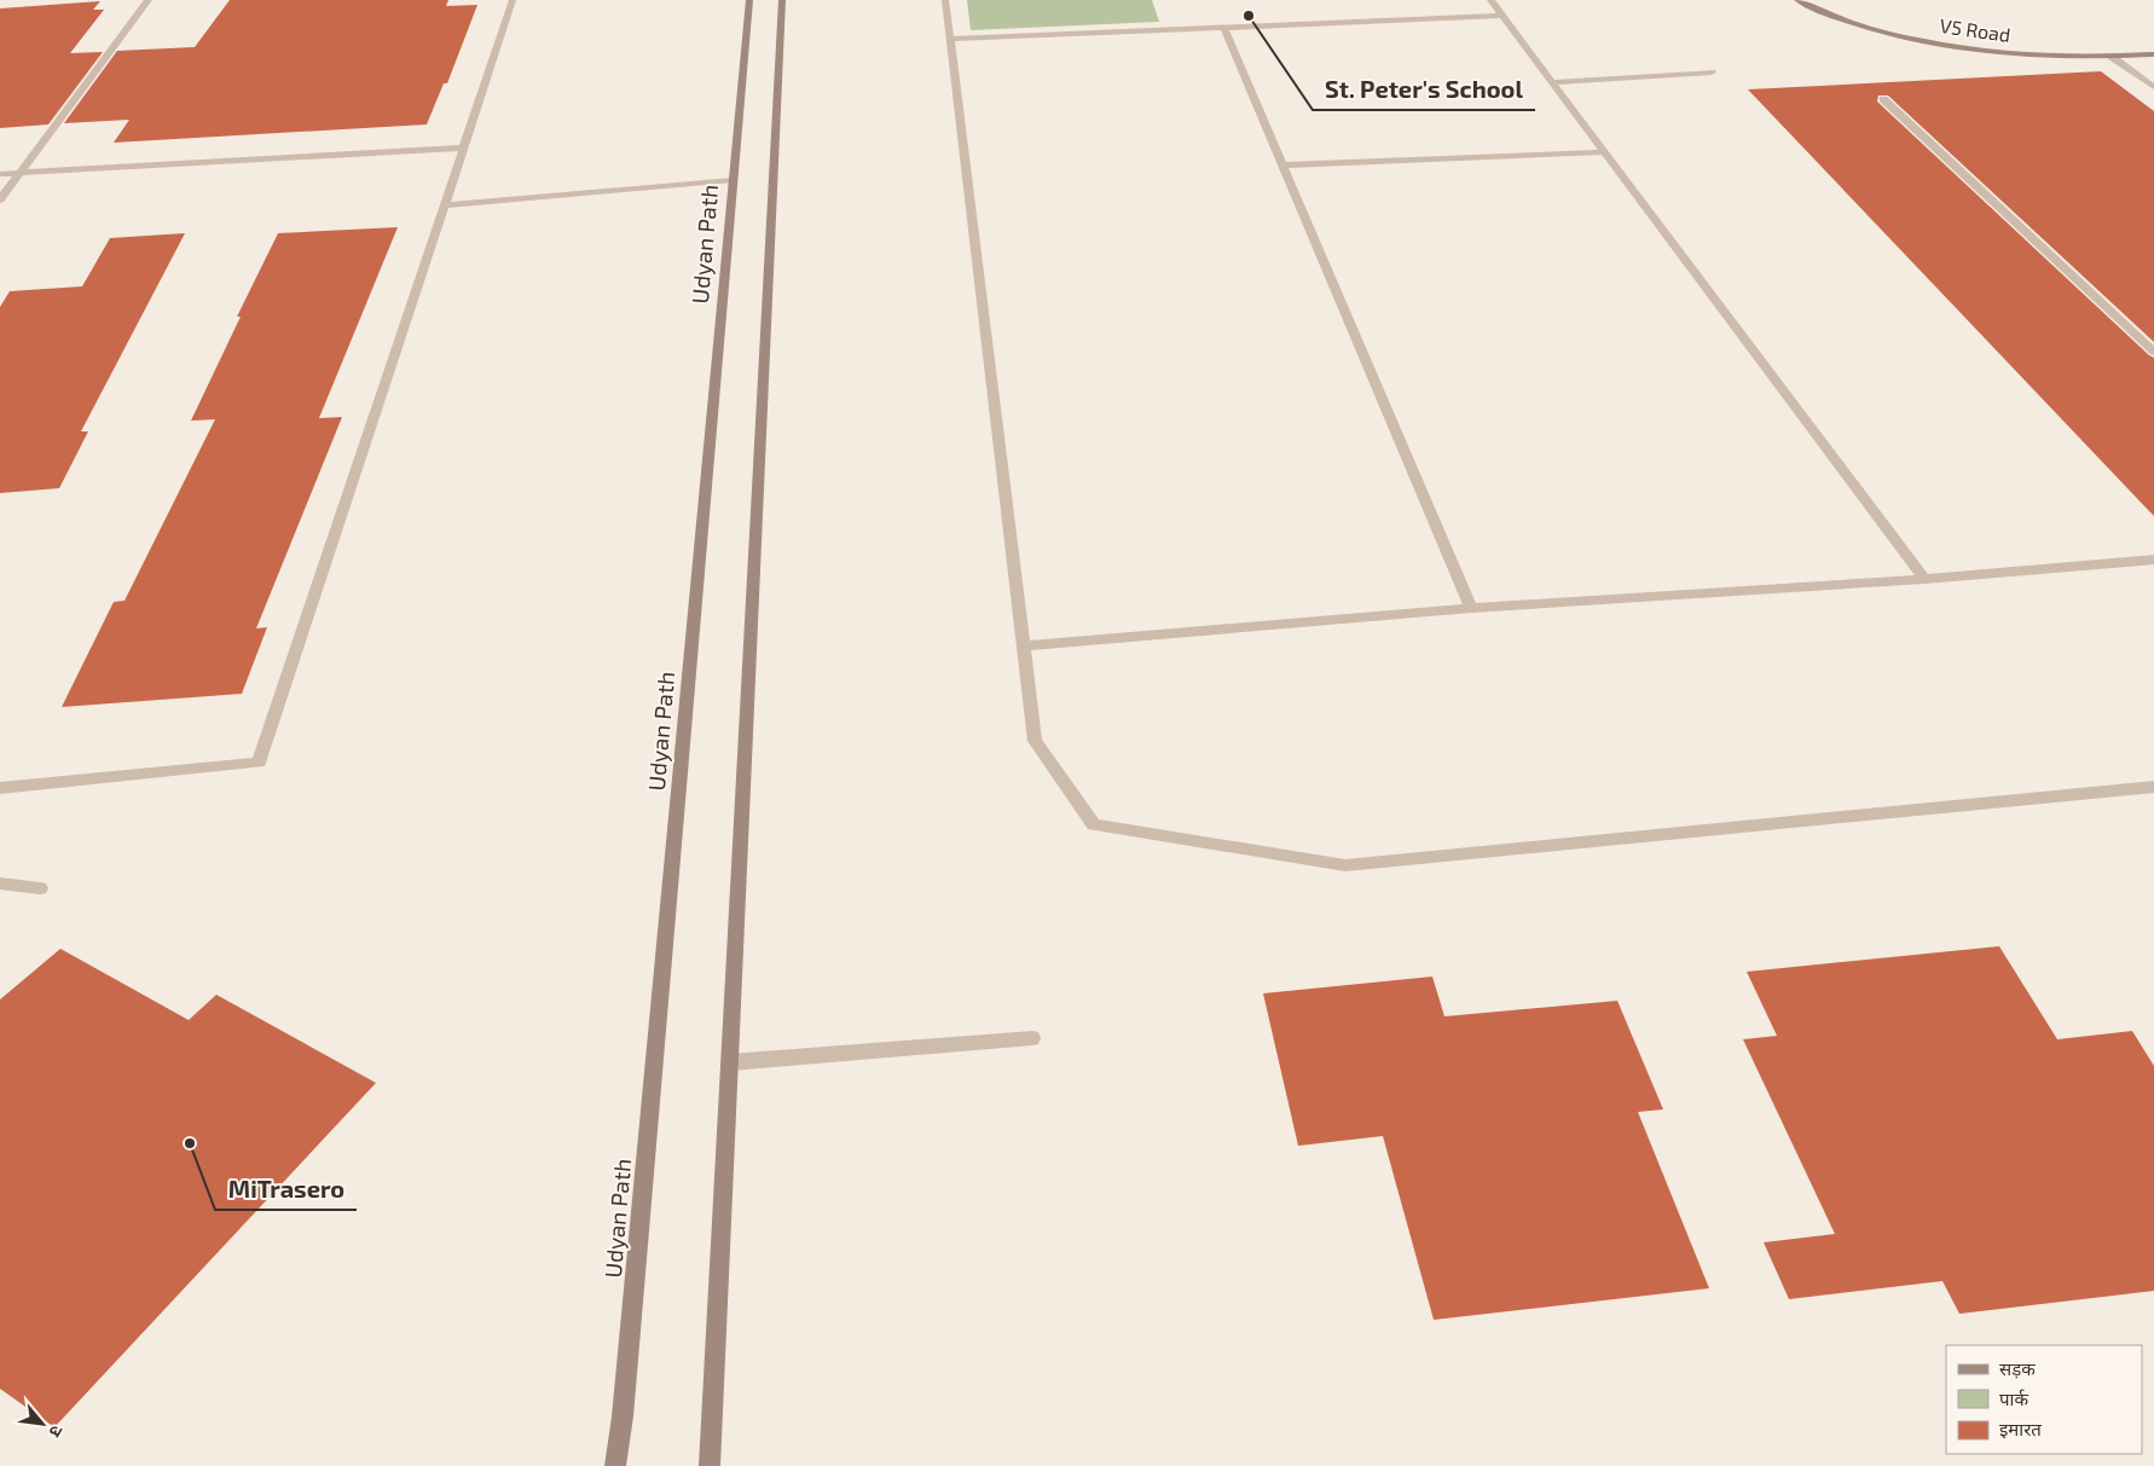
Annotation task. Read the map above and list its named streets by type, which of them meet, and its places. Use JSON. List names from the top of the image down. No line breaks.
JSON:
{"streets":{"main road":["V5 Road","Udyan Path"]},"places":["St. Peter's School","MiTrasero"],"legend":["सड़क","पार्क","इमारत"],"north":"bottom right"}
